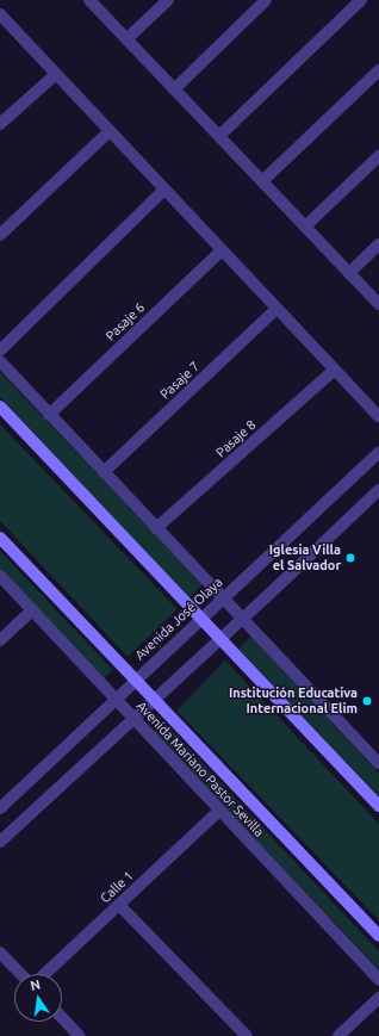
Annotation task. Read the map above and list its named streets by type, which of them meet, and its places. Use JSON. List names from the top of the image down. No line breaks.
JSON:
{"streets":{"main road":["Avenida Mariano Pastor Sevilla"],"street":["Pasaje 6","Pasaje 7","Pasaje 8","Avenida José Olaya","Calle 1"]},"crossings":[["Avenida José Olaya","Avenida Mariano Pastor Sevilla"],["Avenida Mariano Pastor Sevilla","Calle 1"]],"places":["Iglesia Villa el Salvador","Institución Educativa Internacional Elim"],"north":"top"}
